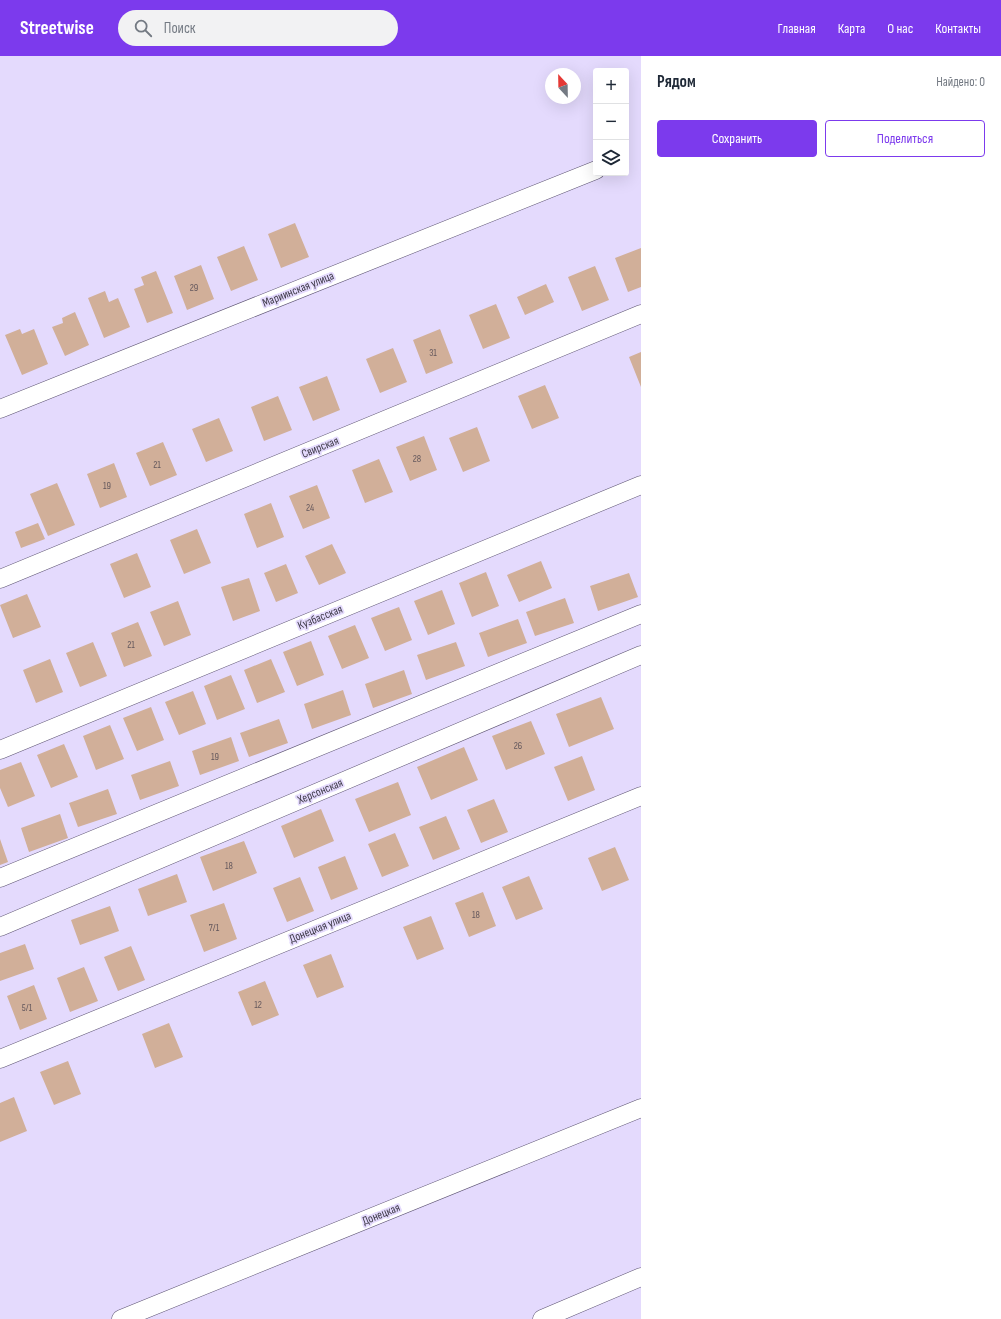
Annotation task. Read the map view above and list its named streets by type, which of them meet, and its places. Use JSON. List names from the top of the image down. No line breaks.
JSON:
{"streets":{"street":["Мариинская улица","Свирская","Кузбасская","Херсонская","Донецкая улица","Донецкая"]},"house_numbers":["29","31","28","21","19","24","21","26","19","18","18","7/1","12","5/1"],"north":"top","page":{"header":"Streetwise","search":"Поиск","nav":["Главная","Карта","О нас","Контакты"],"heading":["Рядом","Найдено: 0"],"map_buttons":["+","−"],"buttons":["Сохранить","Поделиться"]}}
